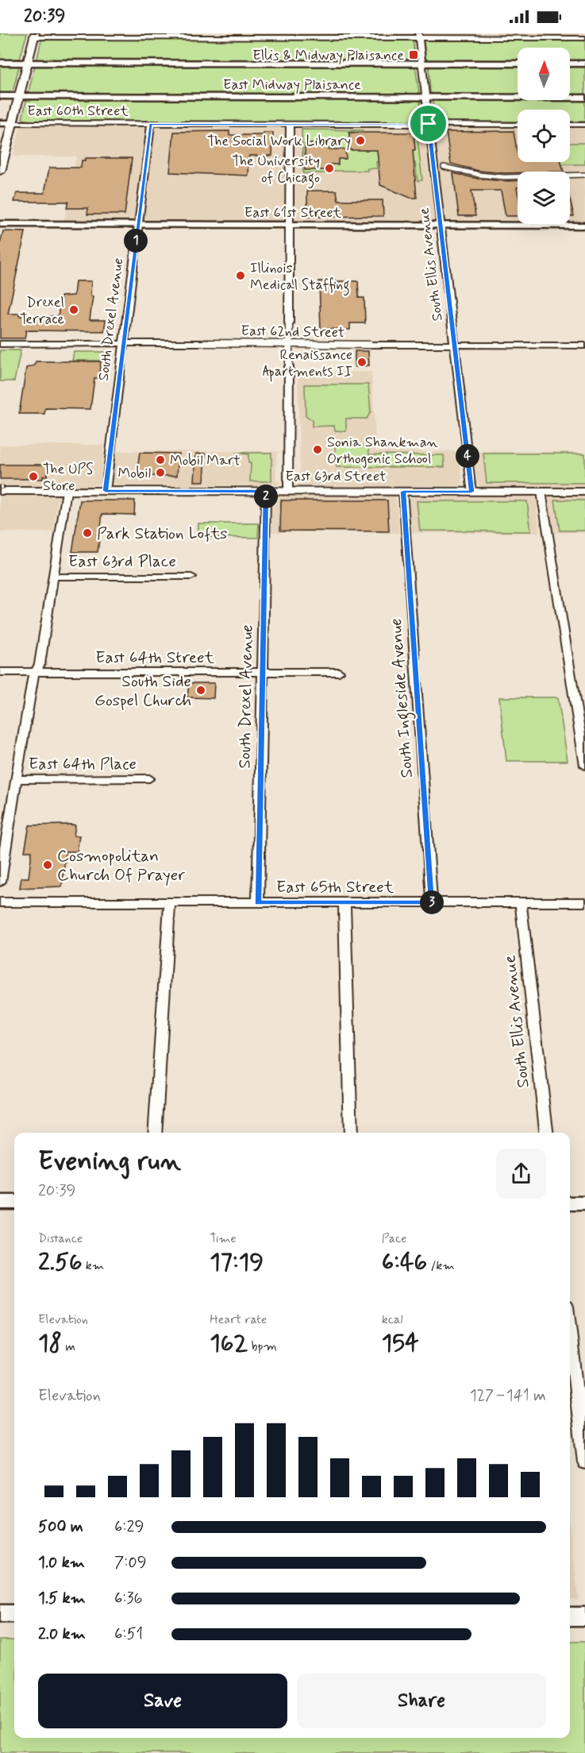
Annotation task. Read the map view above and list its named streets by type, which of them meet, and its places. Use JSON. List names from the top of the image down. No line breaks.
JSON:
{"streets":{"main road":["East 63rd Street"],"street":["East Midway Plaisance","East 60th Street","East 61st Street","South Ellis Avenue","South Drexel Avenue","East 62nd Street","East 63rd Place","East 64th Street","South Ingleside Avenue","East 64th Place","East 65th Street"]},"crossings":[["East Midway Plaisance","South Ellis Avenue"],["East 60th Street","South Ellis Avenue"],["East 60th Street","South Drexel Avenue"],["East 61st Street","South Ellis Avenue"],["East 61st Street","South Drexel Avenue"],["South Ellis Avenue","East 62nd Street"],["South Ellis Avenue","East 63rd Street"],["South Ellis Avenue","East 65th Street"],["South Drexel Avenue","East 62nd Street"],["South Drexel Avenue","East 63rd Street"],["South Drexel Avenue","East 64th Street"],["South Drexel Avenue","East 65th Street"],["East 63rd Street","South Ingleside Avenue"],["South Ingleside Avenue","East 65th Street"]],"places":{"transit":["Ellis & Midway Plaisance"],"other":["The Social Work Library","The University of Chicago","Illinois Medical Staffing","Drexel Terrace","Renaissance Apartments II","Sonia Shankman Orthogenic School","Mobil Mart","Mobil","The UPS Store","Park Station Lofts","South Side Gospel Church","Cosmopolitan Church Of Prayer"]},"north":"top","page":{"status":"20:39","pins":["1","4","2","3"],"heading":["Evening run","20:39"],"stats":[["Distance","2.56 km"],["Time","17:19"],["Pace","6:46 /km"],["Elevation","18 m"],["Heart rate","162 bpm"],["kcal","154"]],"chart":["Elevation","127–141 m"],"list":[{"name":"500 m","note":"6:29"},{"name":"1.0 km","note":"7:09"},{"name":"1.5 km","note":"6:36"},{"name":"2.0 km","note":"6:51"}],"buttons":["Save","Share"]}}
